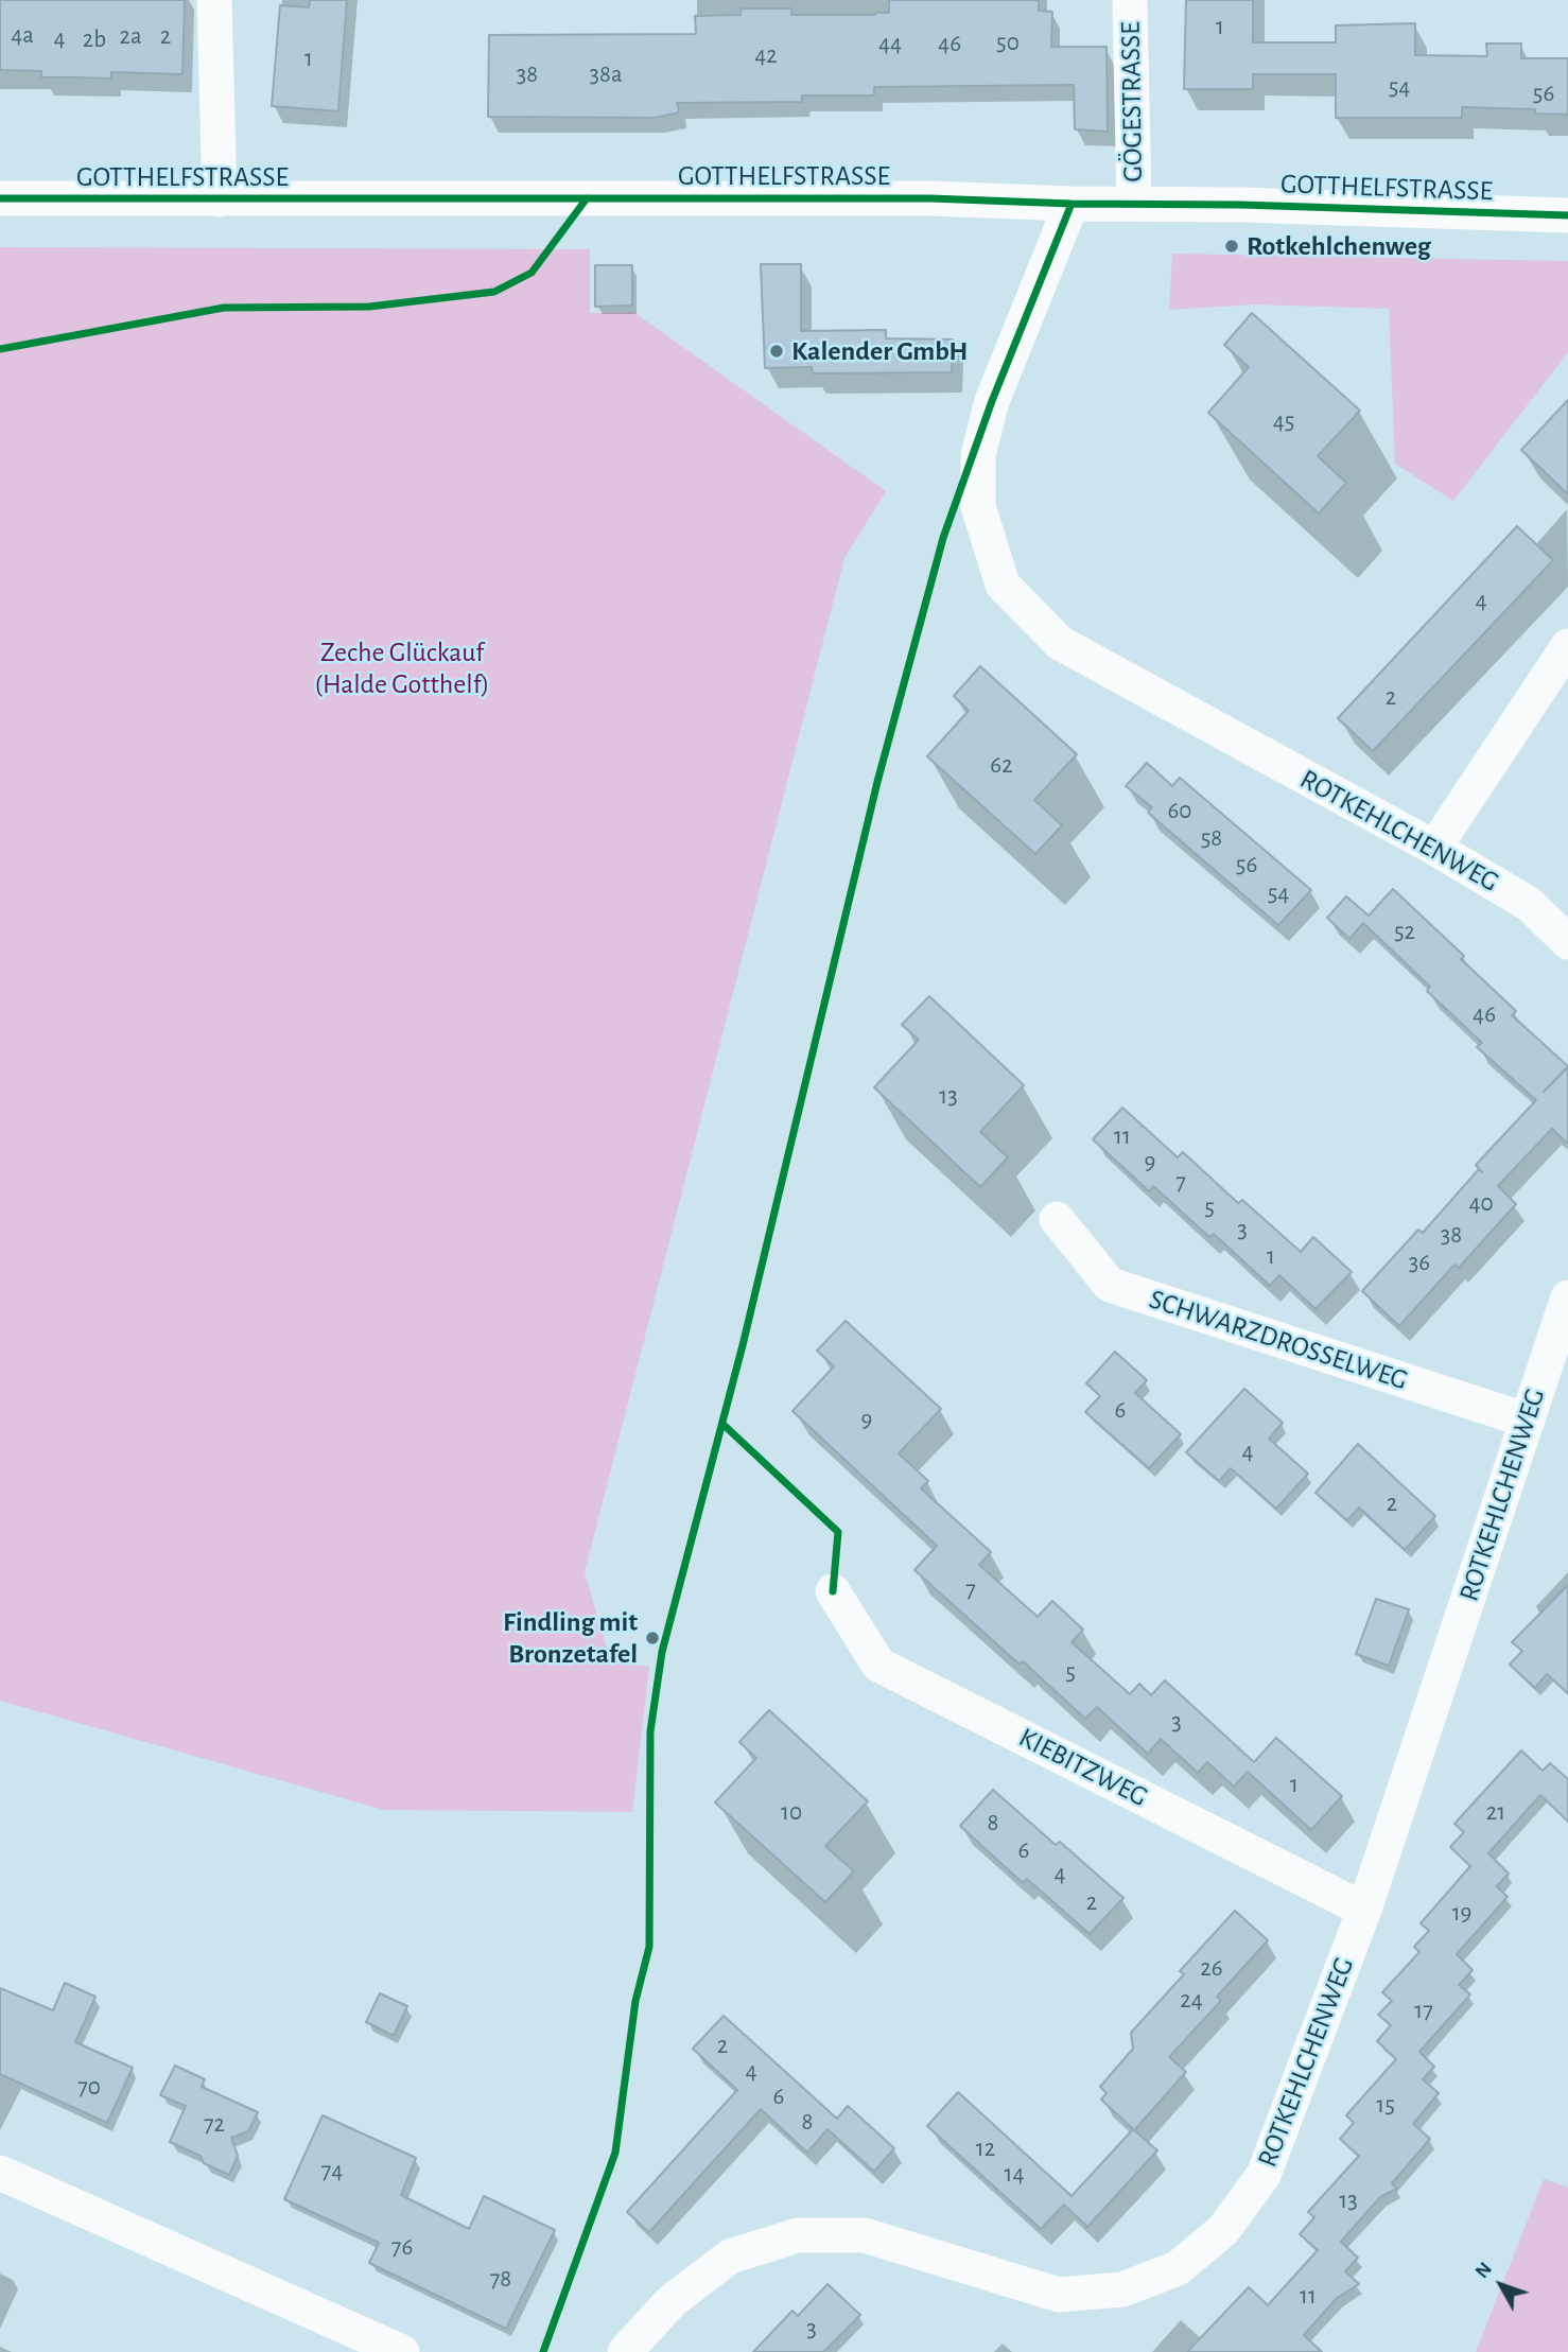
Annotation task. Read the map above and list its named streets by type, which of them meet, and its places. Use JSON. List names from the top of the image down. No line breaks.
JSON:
{"streets":{"street":["GÖGESTRASSE","GOTTHELFSTRASSE","ROTKEHLCHENWEG","SCHWARZDROSSELWEG","KIEBITZWEG"]},"crossings":[["GÖGESTRASSE","GOTTHELFSTRASSE"],["GOTTHELFSTRASSE","ROTKEHLCHENWEG"],["ROTKEHLCHENWEG","SCHWARZDROSSELWEG"],["ROTKEHLCHENWEG","KIEBITZWEG"]],"parks":["Zeche Glückauf (Halde Gotthelf)"],"places":["Rotkehlchenweg","Kalender GmbH","Findling mit Bronzetafel"],"house_numbers":["1","4a","2a","2","4","2b","50","44","46","42","1","38","38a","54","56","45","4","2","62","60","58","56","54","52","46","13","11","9","7","40","5","3","38","1","36","6","9","4","2","7","5","3","1","10","21","8","6","4","2","19","26","24","17","2","4","70","6","15","8","72","12","74","14","13","76","78","11","3"],"north":"top left"}
